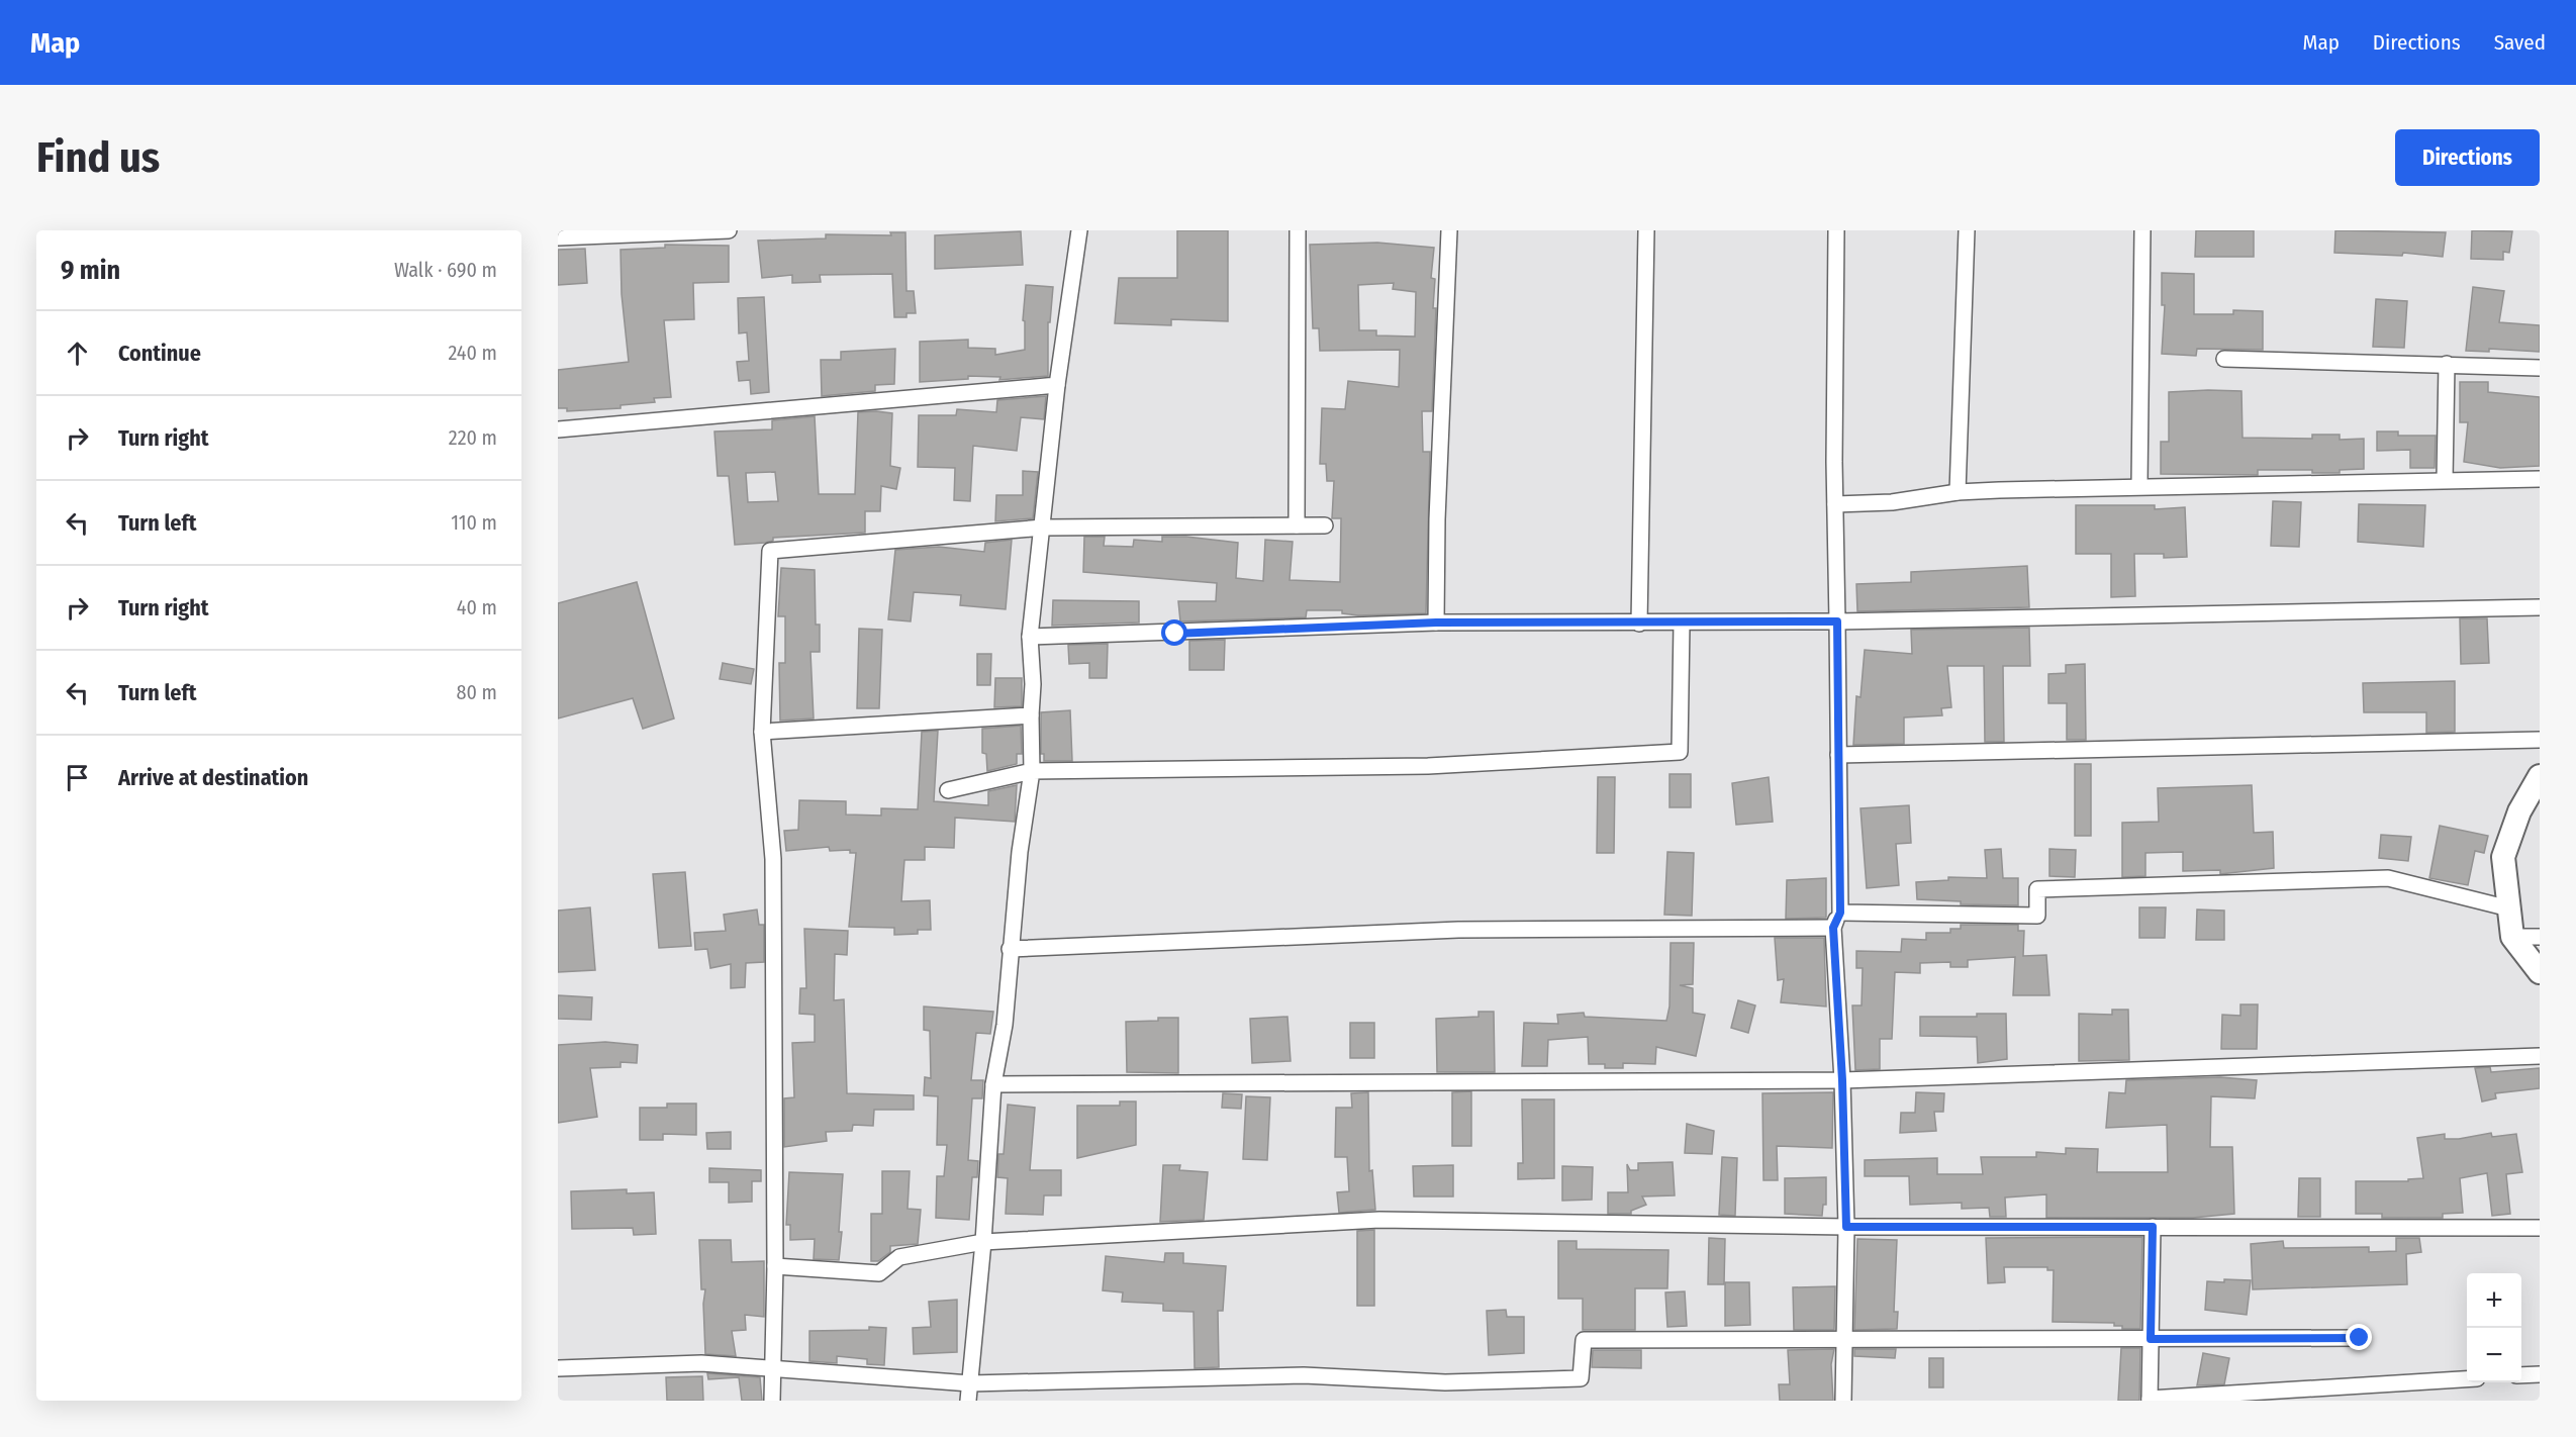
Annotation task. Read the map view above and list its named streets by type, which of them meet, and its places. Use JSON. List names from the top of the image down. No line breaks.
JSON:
{"page":{"header":"Map","nav":["Map","Directions","Saved"],"buttons":"Directions","title":"Find us","heading":["9 min","Walk · 690 m"],"list":[["Continue","240 m"],["Turn right","220 m"],["Turn left","110 m"],["Turn right","40 m"],["Turn left","80 m"],"Arrive at destination"],"map_buttons":["+","−"]}}
